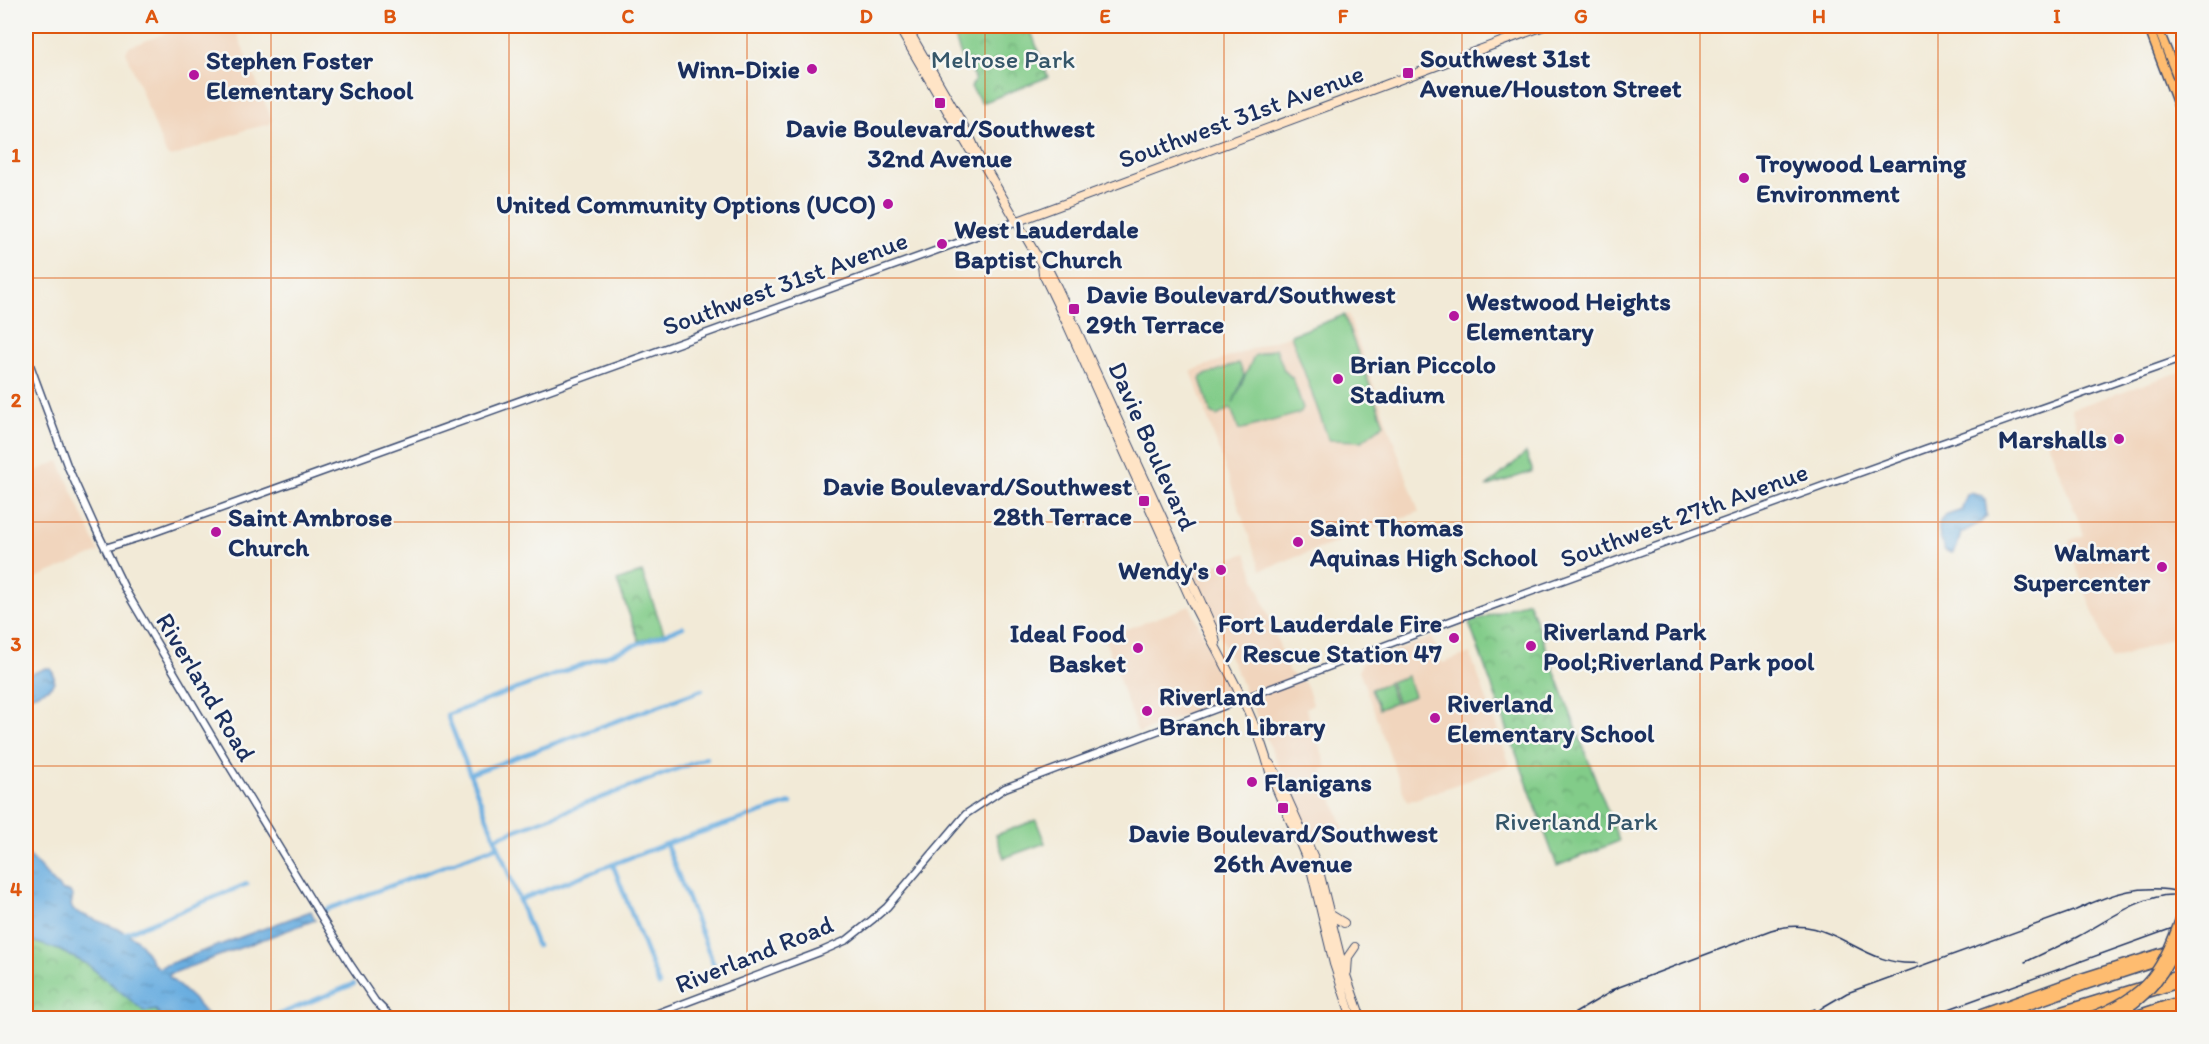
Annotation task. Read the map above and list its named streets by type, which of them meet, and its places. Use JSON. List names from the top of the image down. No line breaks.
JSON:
{"streets":{"main road":["Southwest 31st Avenue","Davie Boulevard"],"street":["Southwest 27th Avenue","Riverland Road"]},"crossings":[["Southwest 31st Avenue","Davie Boulevard"],["Southwest 31st Avenue","Riverland Road"],["Davie Boulevard","Southwest 27th Avenue"],["Southwest 27th Avenue","Riverland Road"]],"parks":["Melrose Park","Riverland Park"],"places":{"other":["Winn-Dixie","Stephen Foster Elementary School","Troywood Learning Environment","United Community Options (UCO)","West Lauderdale Baptist Church","Westwood Heights Elementary","Brian Piccolo Stadium","Marshalls","Saint Ambrose Church","Saint Thomas Aquinas High School","Walmart Supercenter","Wendy's","Fort Lauderdale Fire / Rescue Station 47","Riverland Park Pool;Riverland Park pool","Ideal Food Basket","Riverland Branch Library","Riverland Elementary School","Flanigans"],"transit":["Southwest 31st Avenue/Houston Street","Davie Boulevard/Southwest 32nd Avenue","Davie Boulevard/Southwest 29th Terrace","Davie Boulevard/Southwest 28th Terrace","Davie Boulevard/Southwest 26th Avenue"]},"grid":{"columns":["A","B","C","D","E","F","G","H","I"],"rows":["1","2","3","4"]}}
